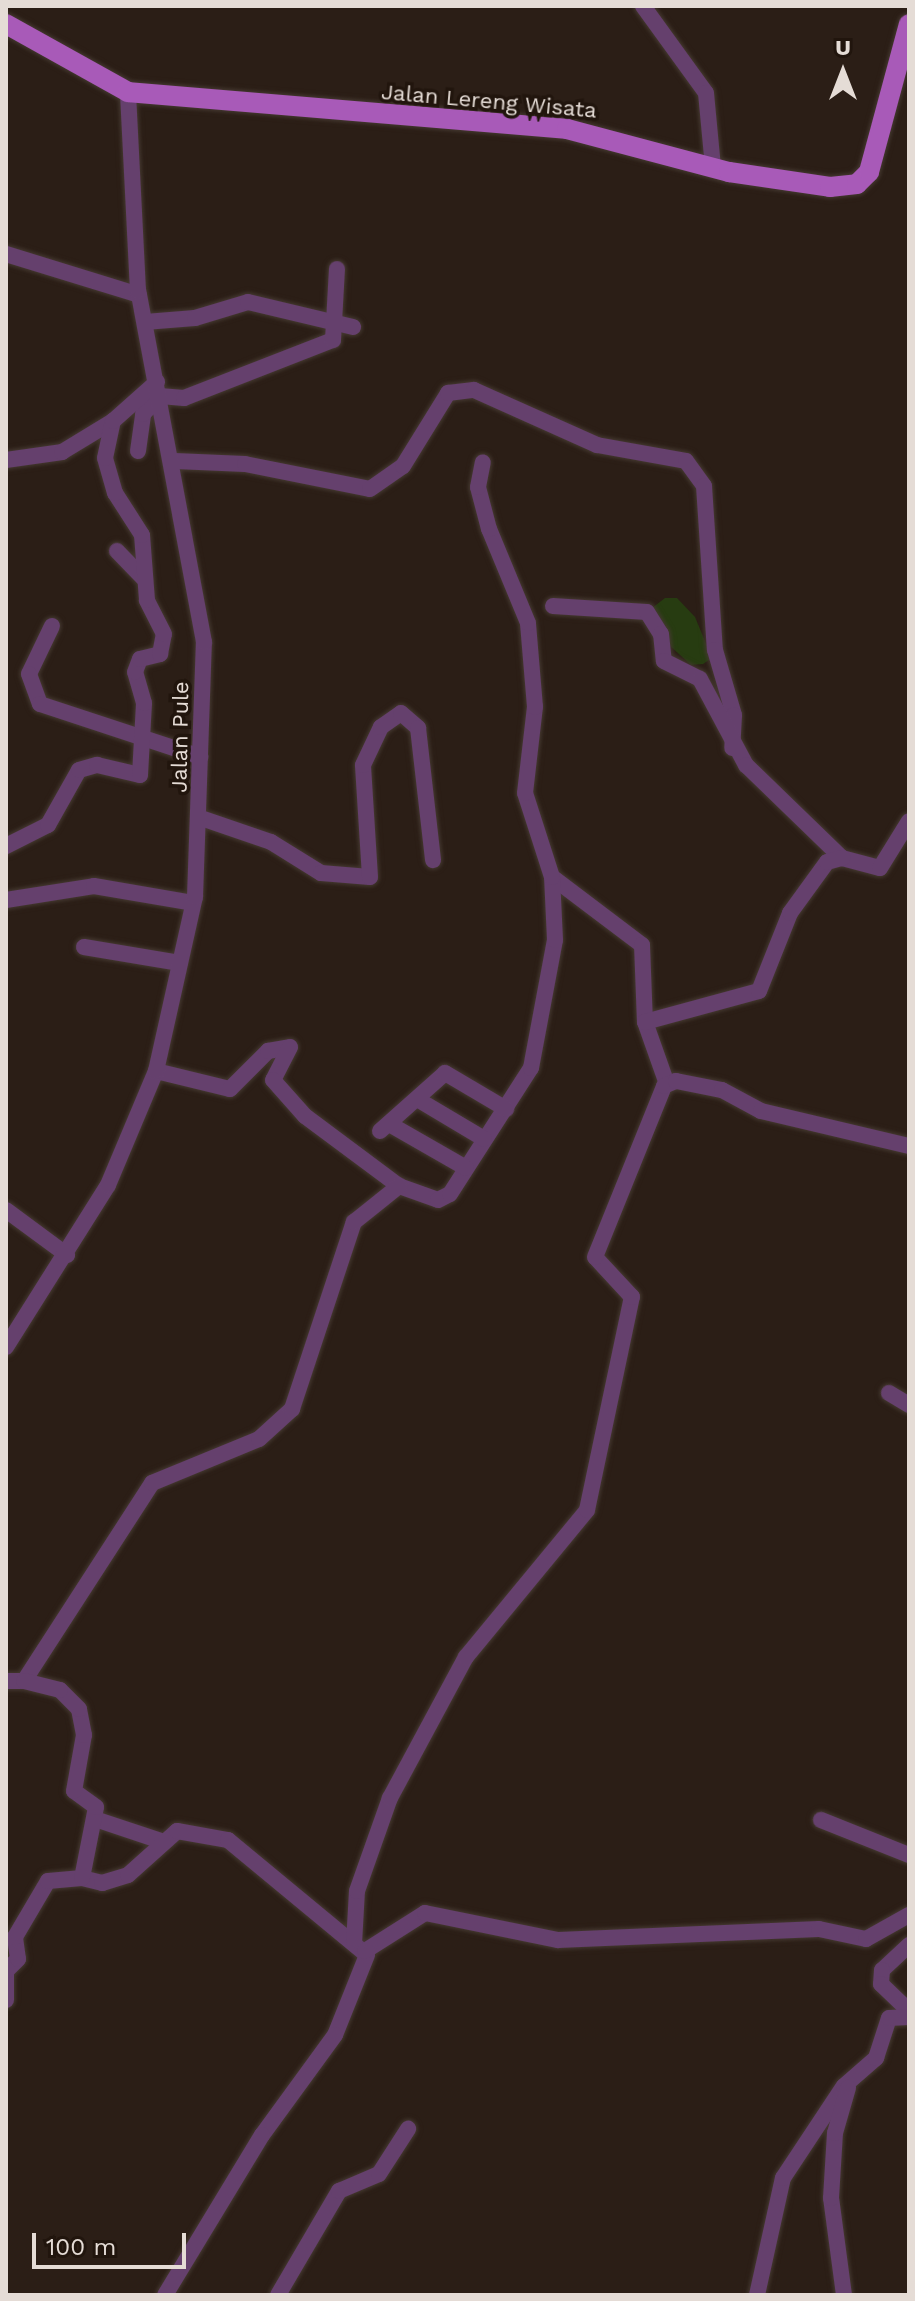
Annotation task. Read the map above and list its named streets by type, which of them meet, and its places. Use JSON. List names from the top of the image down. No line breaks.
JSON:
{"streets":{"main road":["Jalan Lereng Wisata"],"street":["Jalan Pule"]},"crossings":[["Jalan Lereng Wisata","Jalan Pule"]],"scale_bar":"100 m","north":"top"}
